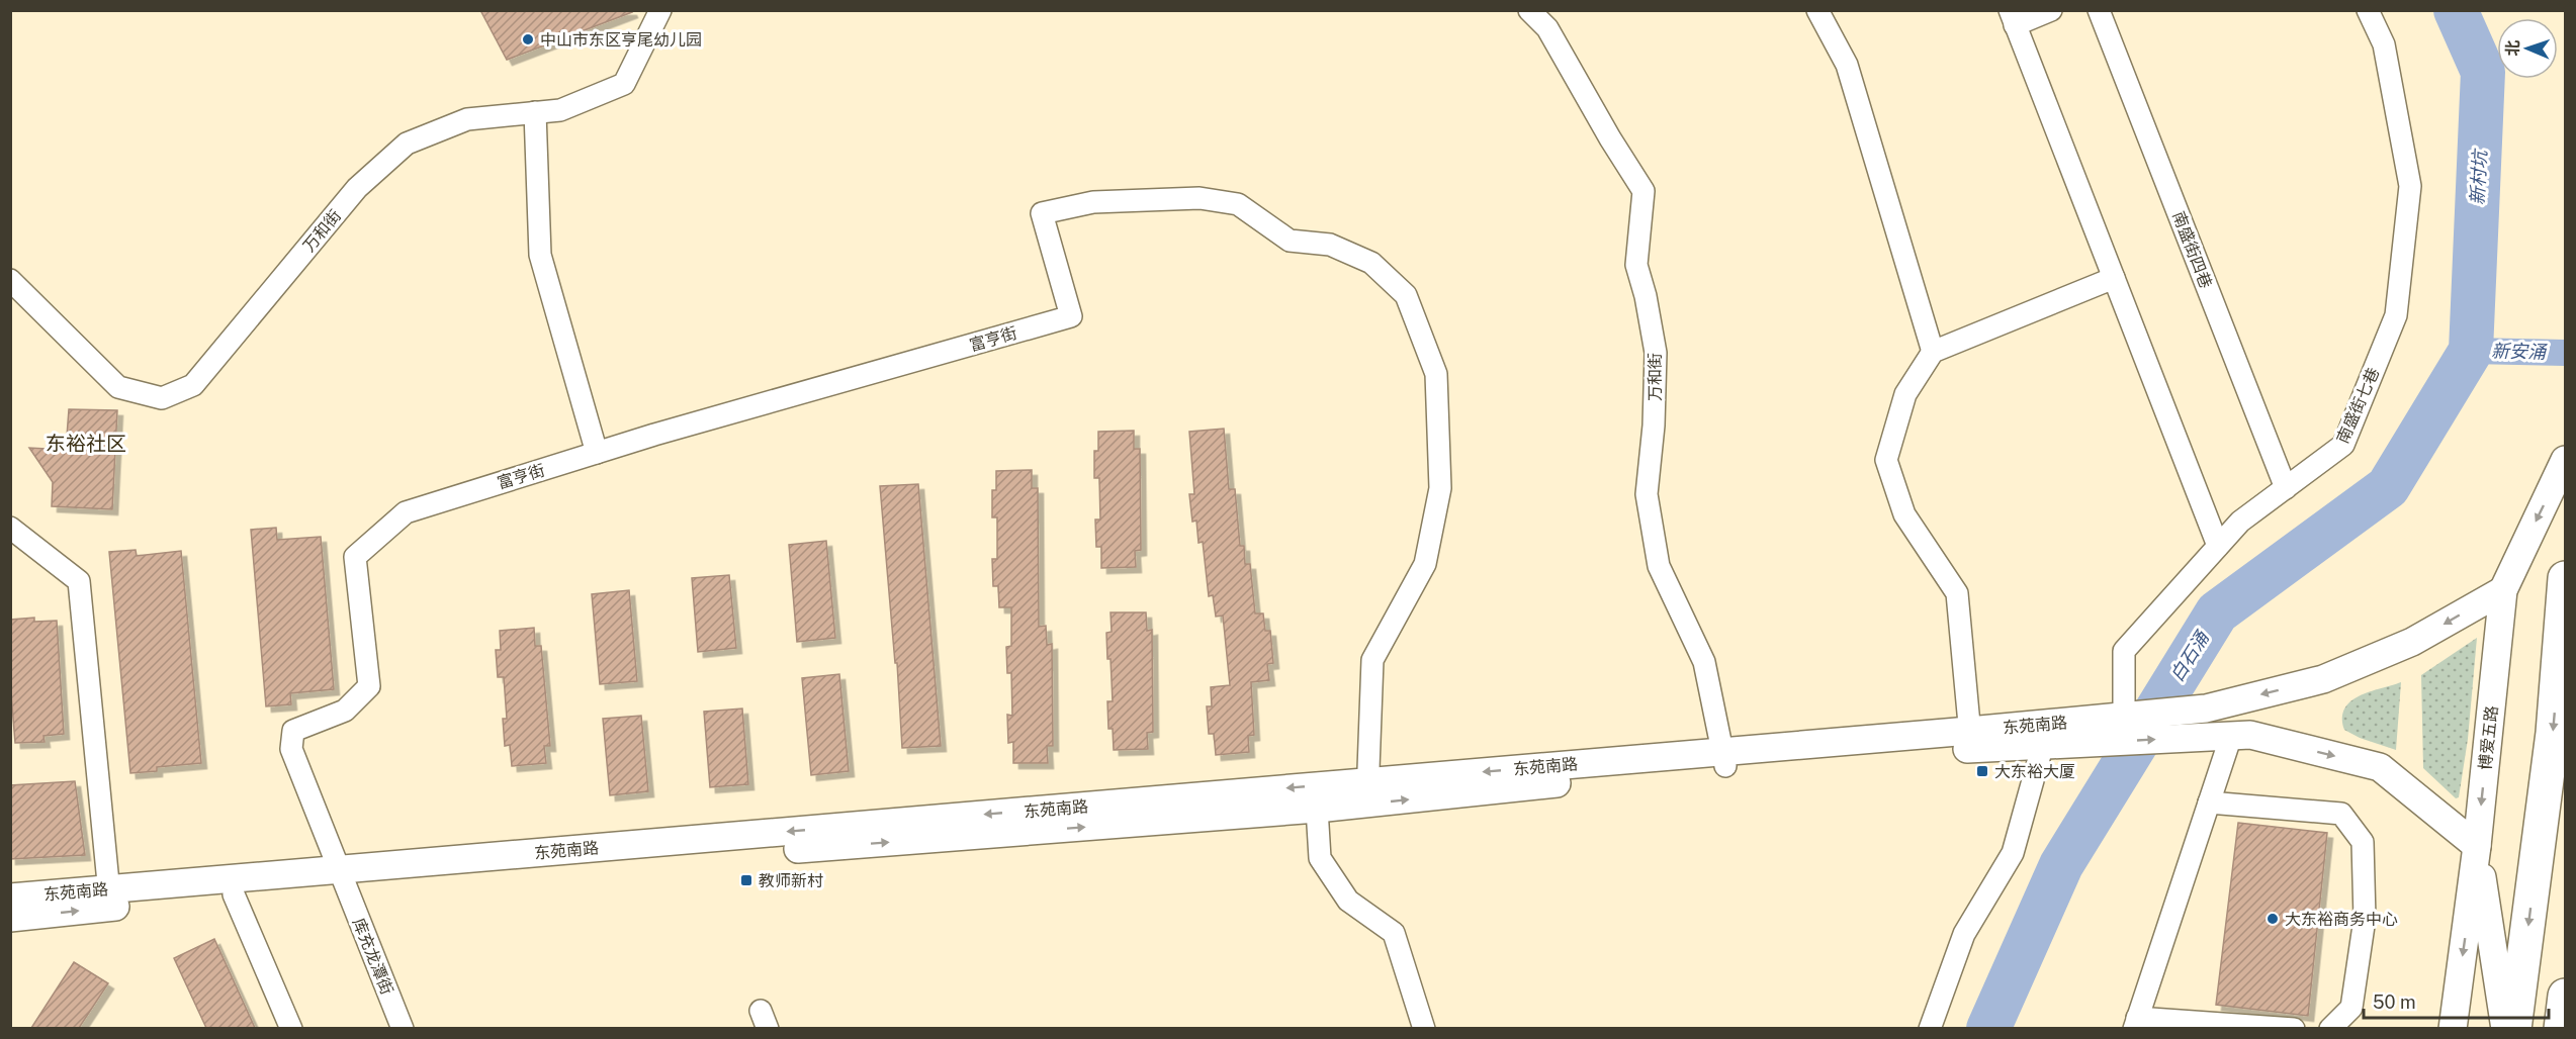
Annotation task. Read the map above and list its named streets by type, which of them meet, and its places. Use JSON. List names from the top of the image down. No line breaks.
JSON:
{"streets":{"street":["万和街","南盛街四巷","富亨街","南盛街七巷","东苑南路","博爱五路","库充龙潭街"]},"crossings":[["万和街","东苑南路"],["南盛街四巷","南盛街七巷"],["富亨街","东苑南路"],["富亨街","库充龙潭街"],["南盛街七巷","东苑南路"],["东苑南路","博爱五路"],["东苑南路","库充龙潭街"]],"districts":["东裕社区"],"water":["新村坑","新安涌","白石涌"],"places":{"other":["中山市东区亨尾幼儿园","大东裕商务中心"],"transit":["大东裕大厦","教师新村"]},"scale_bar":"50 m","north":"left"}
